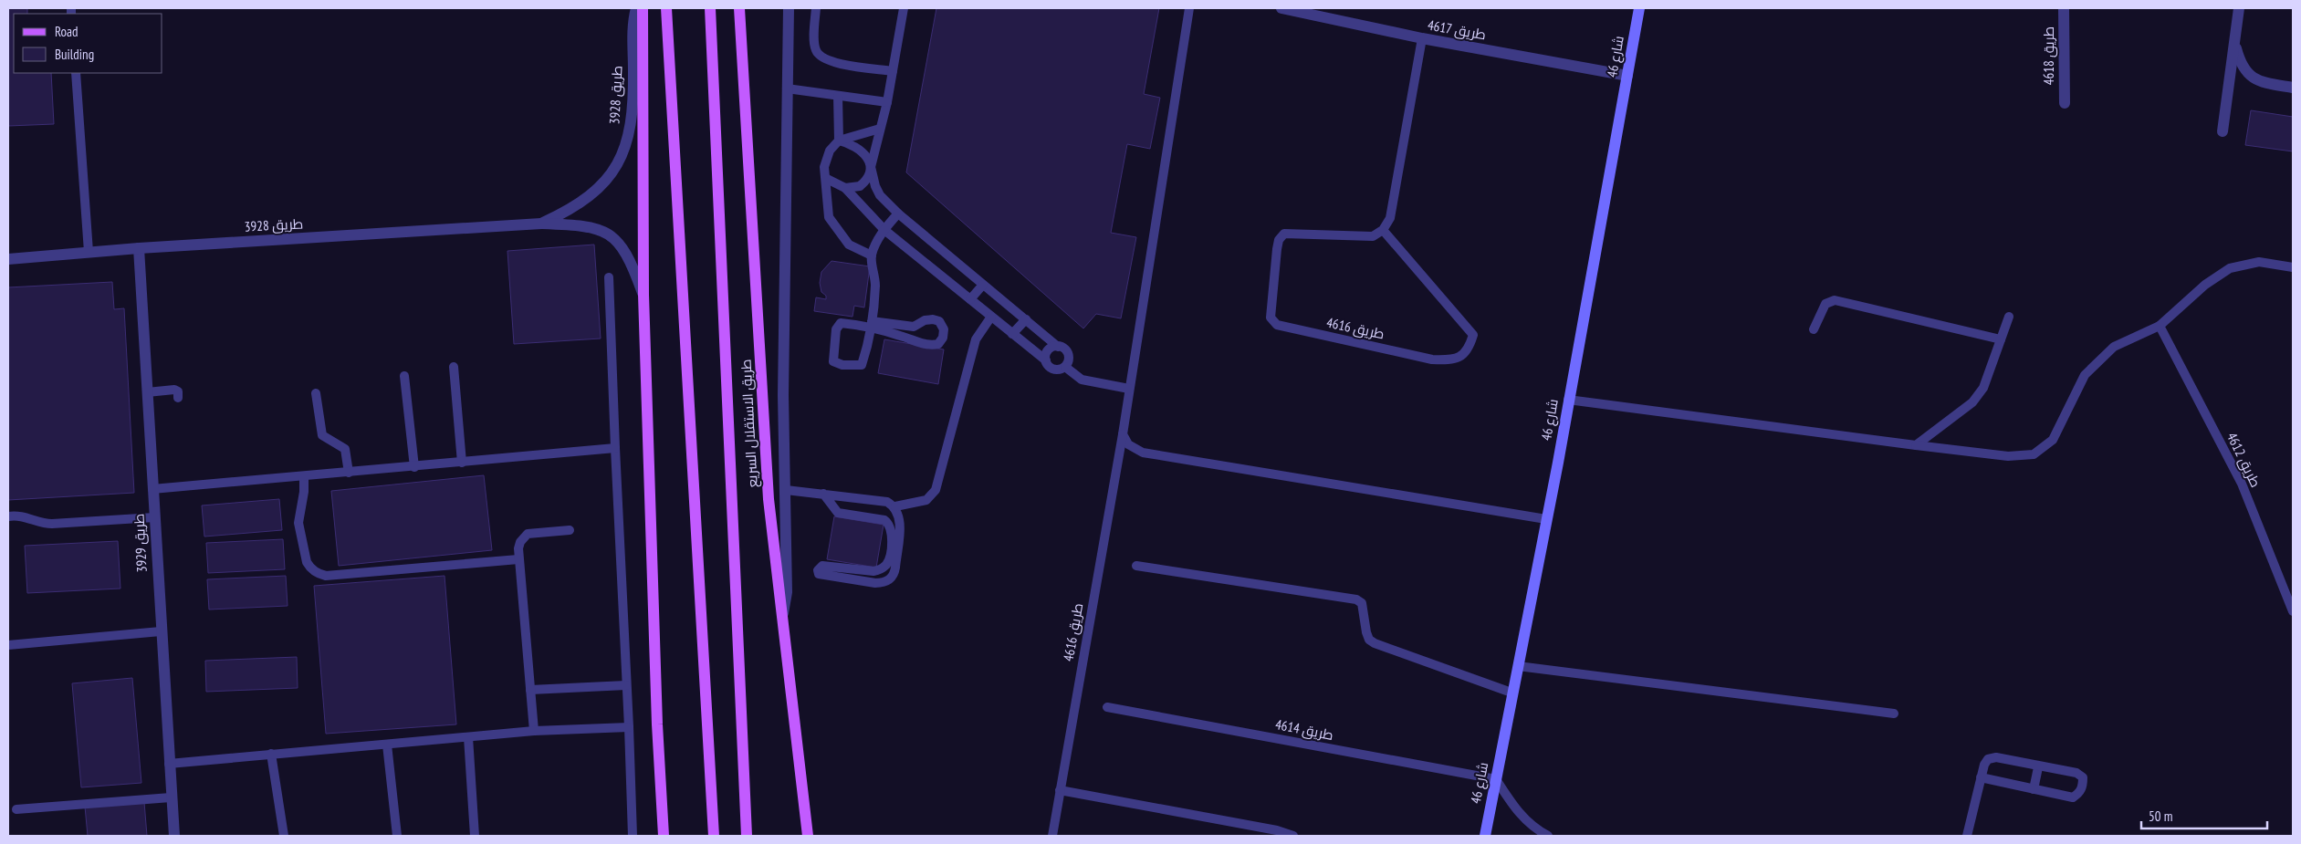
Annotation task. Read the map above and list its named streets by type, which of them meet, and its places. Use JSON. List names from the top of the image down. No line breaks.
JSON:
{"streets":{"main road":["طريق الاستقلال السريع"],"street":["طريق 4617","طريق 4618","شارع 46","طريق 3928","طريق 3929"],"lane":["طريق 4616","طريق 4612","طريق 4614"]},"crossings":[["طريق 4617","شارع 46"],["شارع 46","طريق 4614"],["طريق 3928","طريق 3929"]],"legend":["Road","Building"],"scale_bar":"50 m"}
